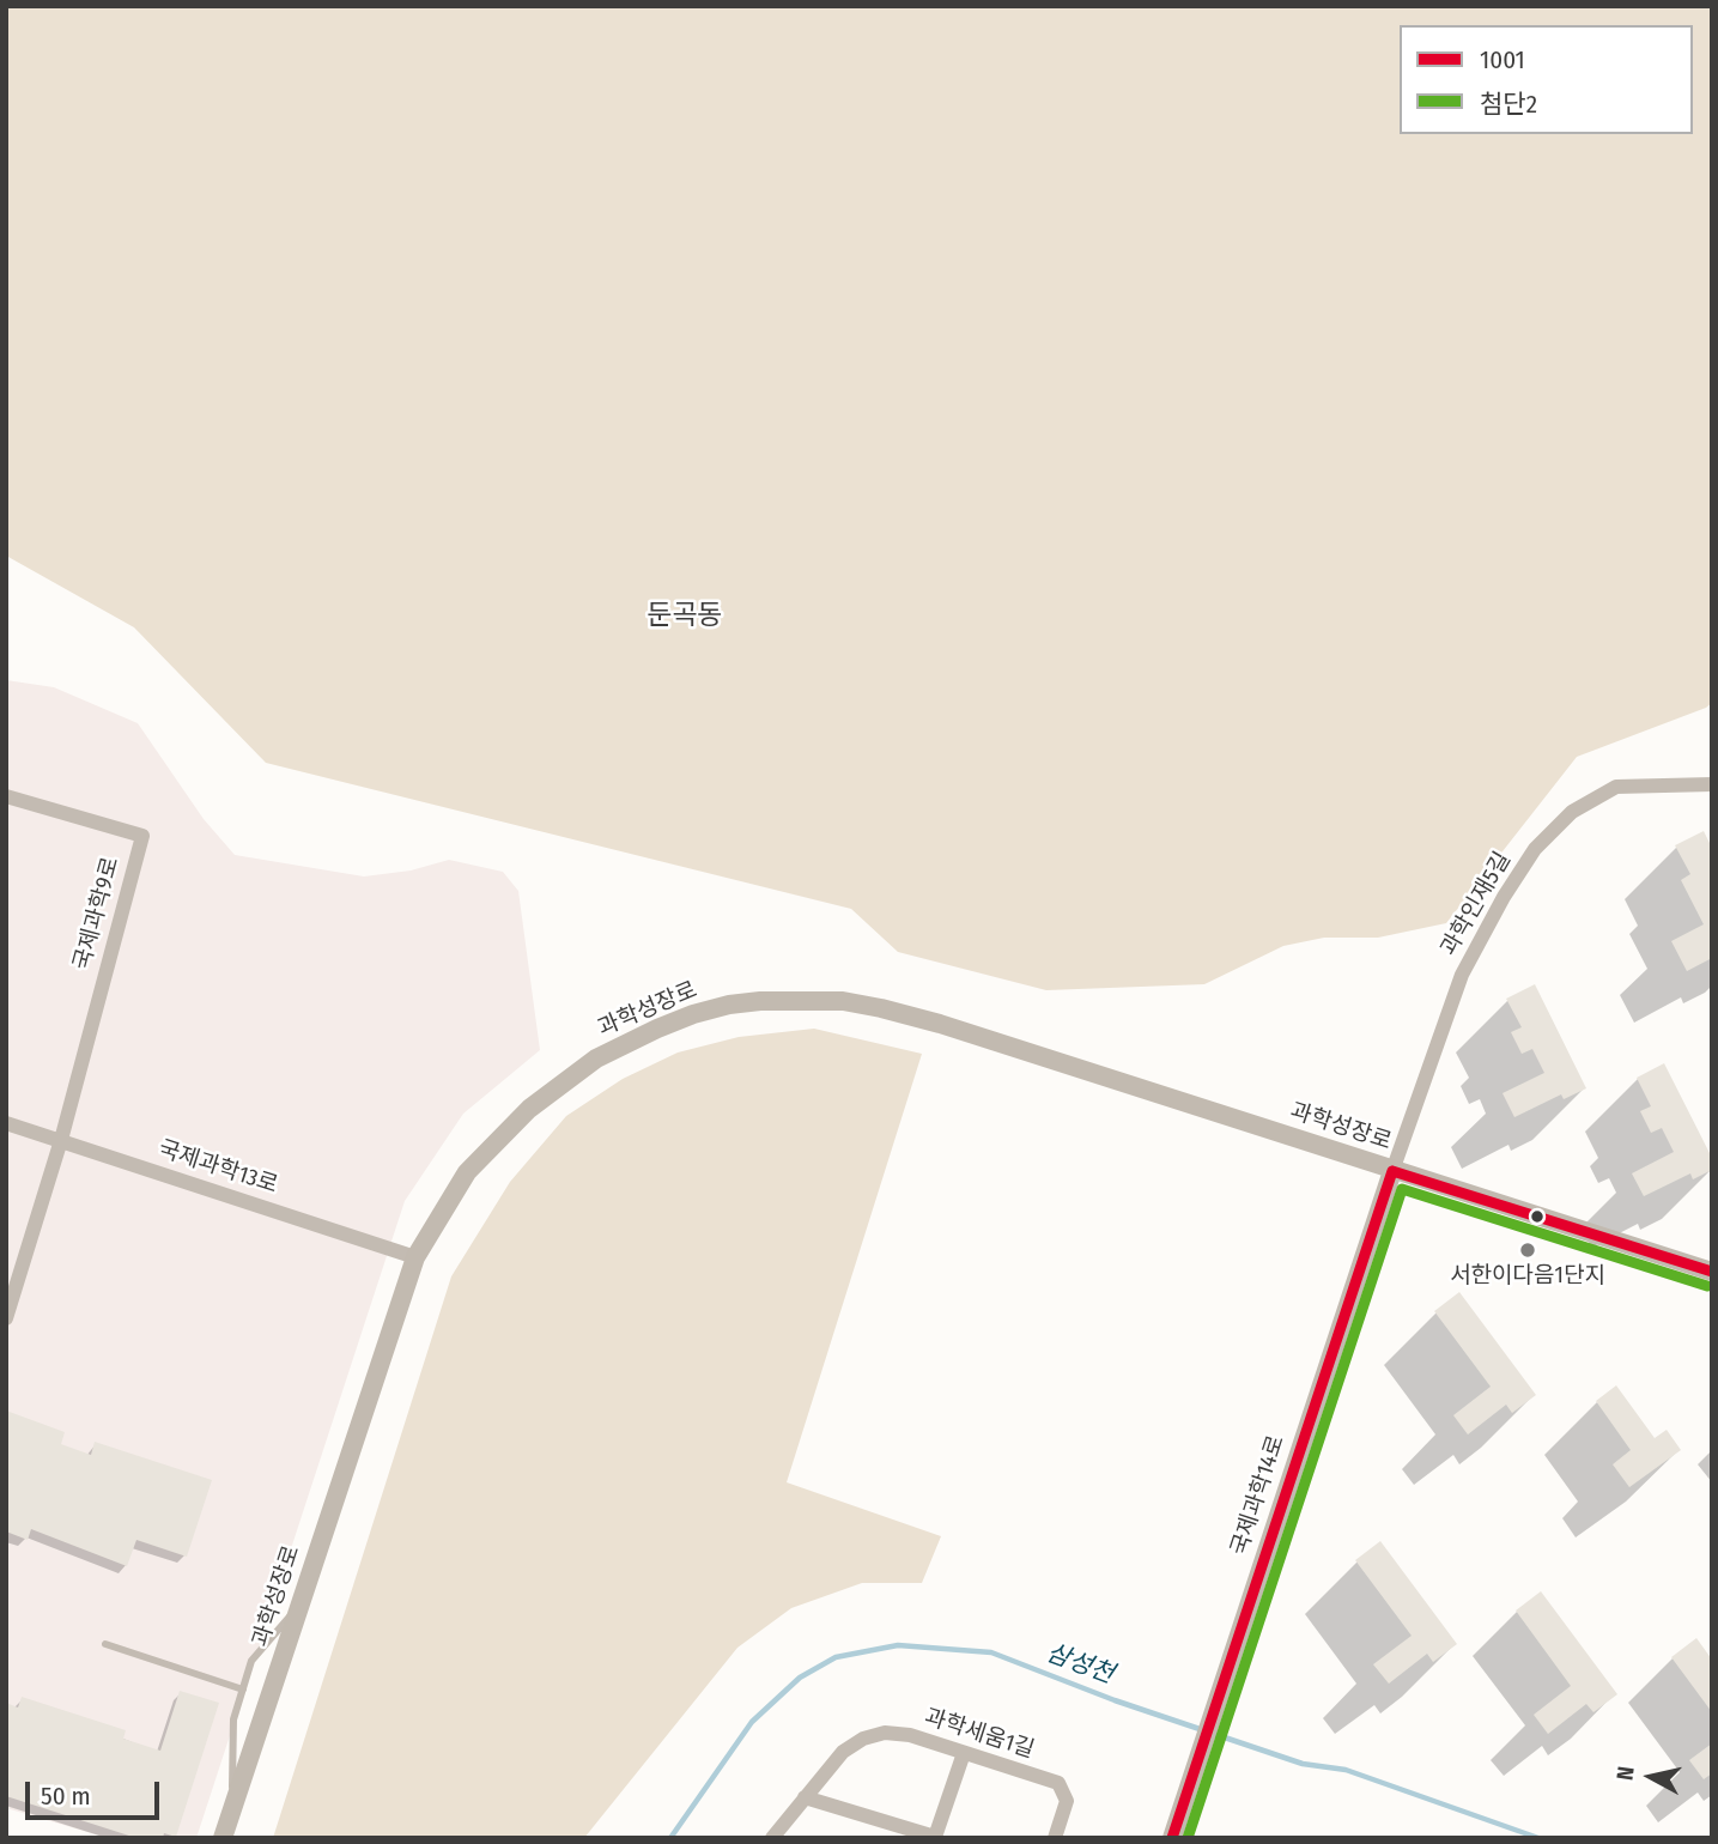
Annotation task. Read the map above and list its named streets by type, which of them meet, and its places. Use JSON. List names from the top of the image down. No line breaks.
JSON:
{"streets":{"street":["과학인재5길","국제과학9로","과학성장로","국제과학13로","국제과학14로","과학세움1길"]},"crossings":[["과학인재5길","과학성장로"],["과학인재5길","국제과학14로"],["국제과학9로","국제과학13로"],["과학성장로","국제과학13로"],["과학성장로","국제과학14로"]],"districts":["둔곡동"],"water":["삼성천"],"places":["서한이다음1단지"],"lines":["transit line 1001","transit line 첨단2"],"legend":["1001","첨단2"],"scale_bar":"50 m","north":"left"}
